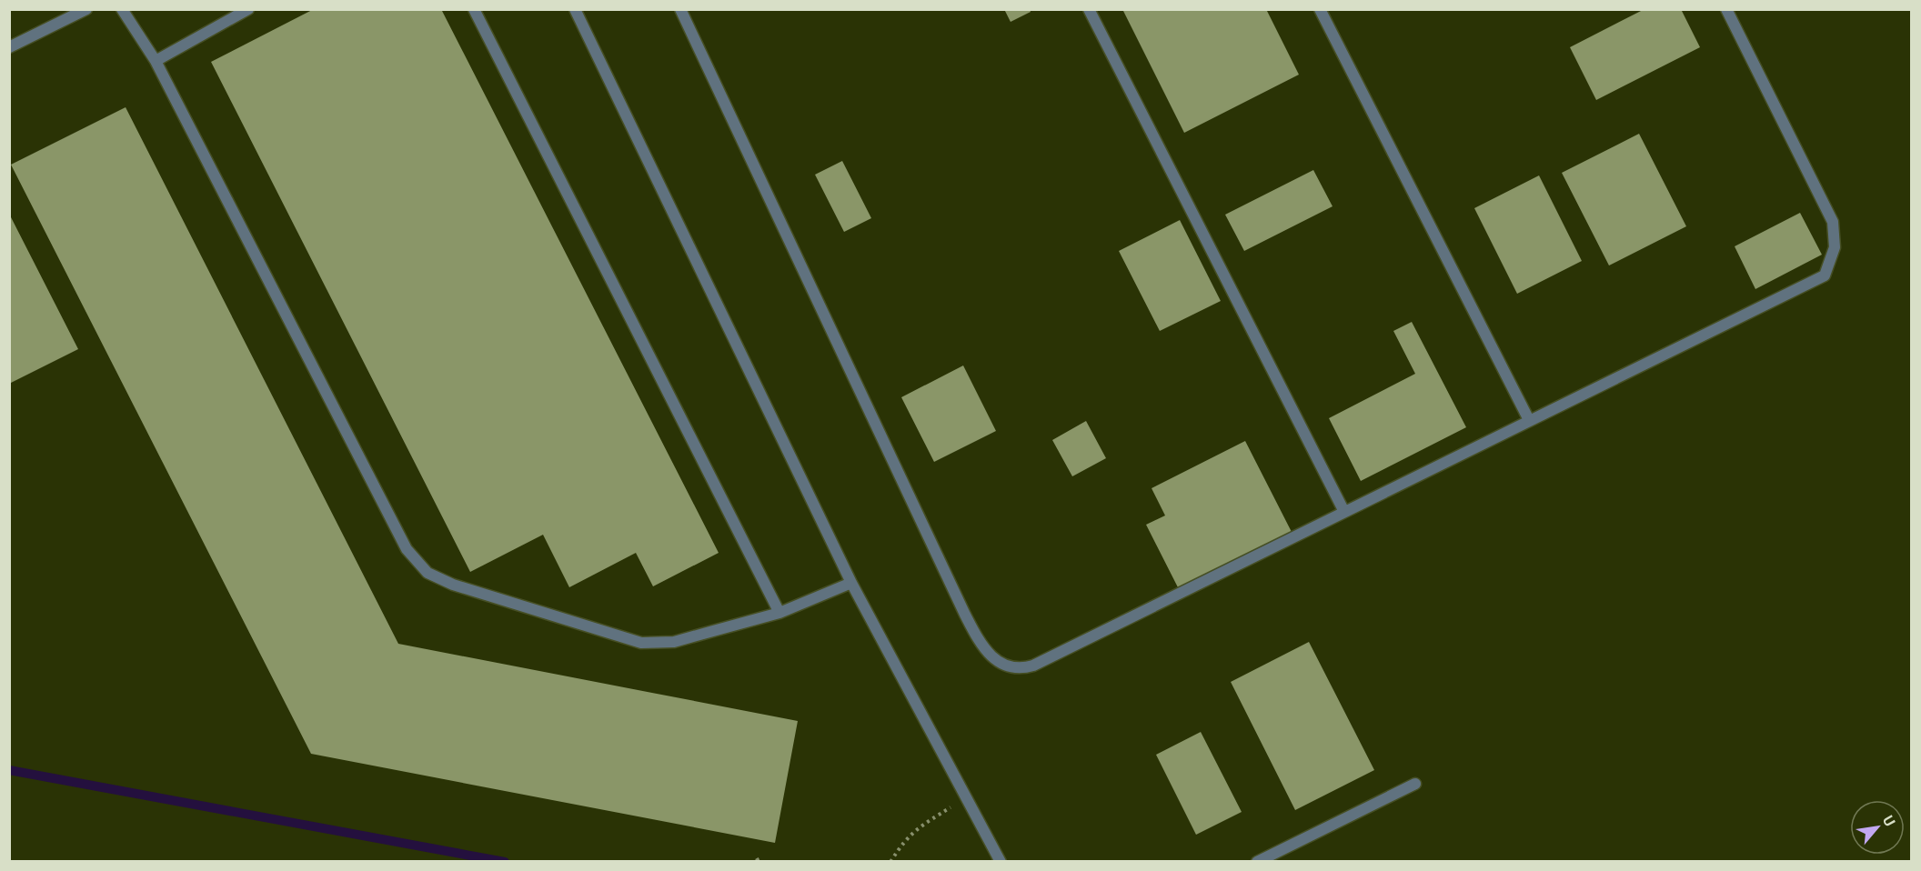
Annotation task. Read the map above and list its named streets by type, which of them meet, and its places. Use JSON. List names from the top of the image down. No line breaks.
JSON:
{"north":"top right"}
